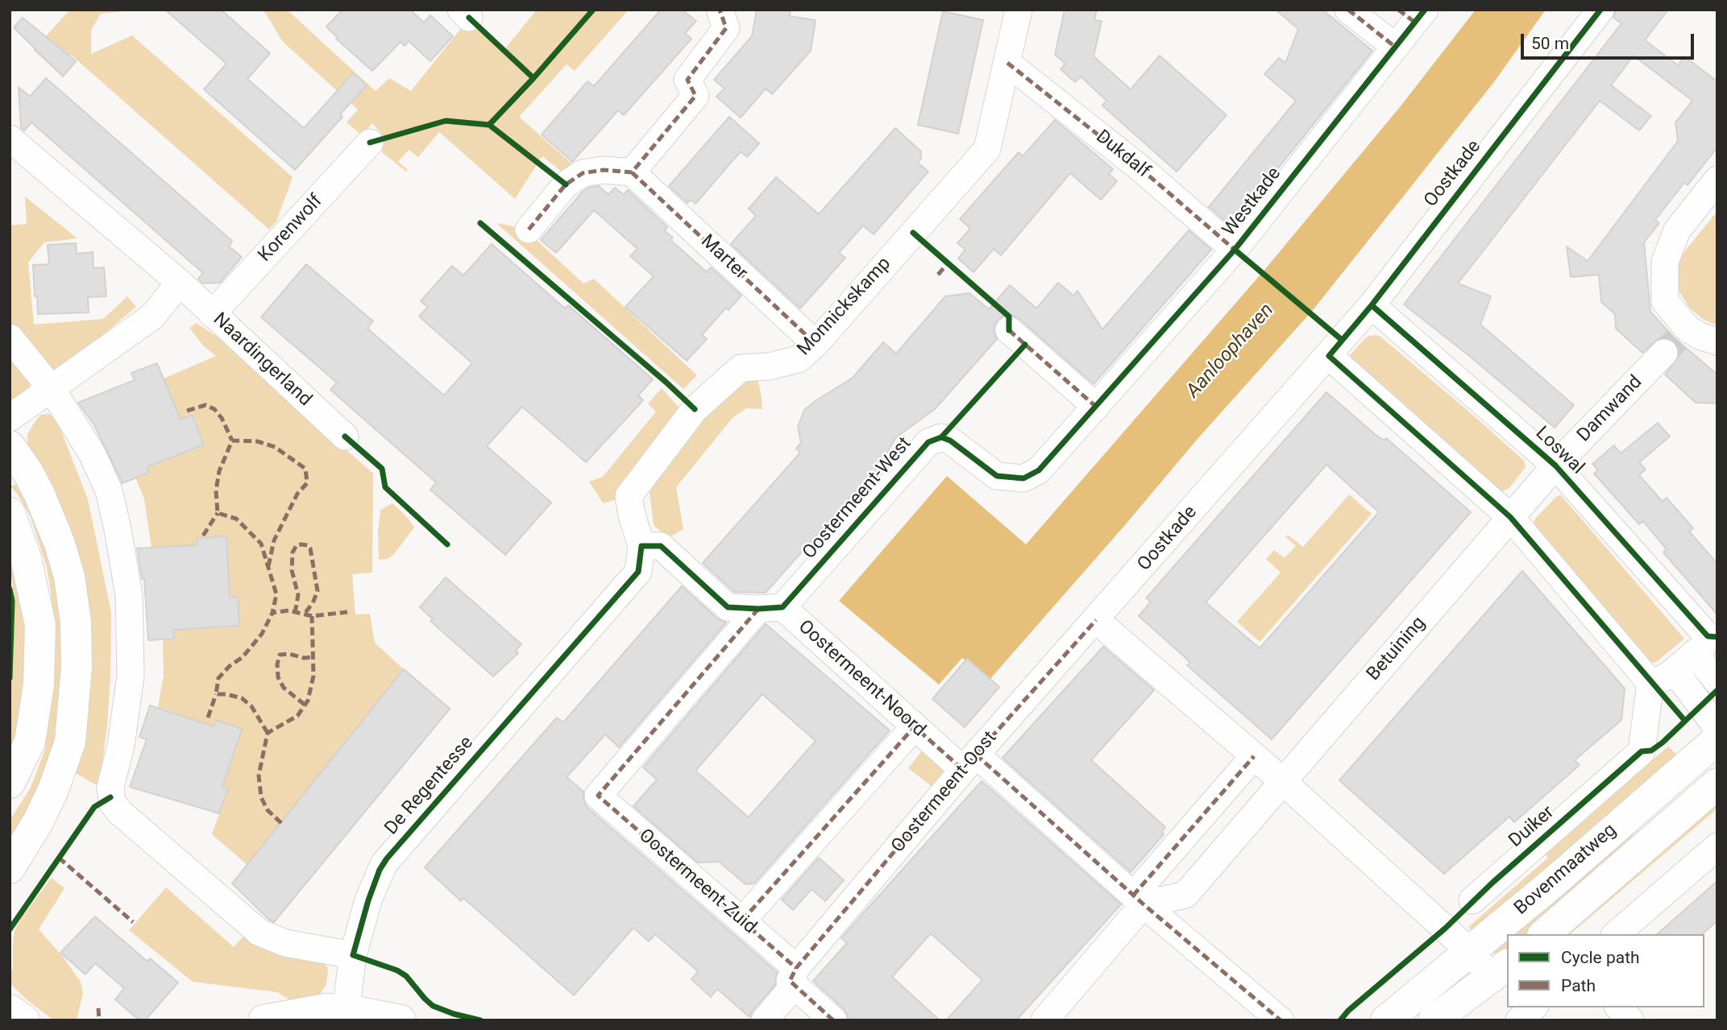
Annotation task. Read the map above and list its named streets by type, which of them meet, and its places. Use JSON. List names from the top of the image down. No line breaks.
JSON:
{"streets":{"street":["Dukdalf","Oostkade","Westkade","Korenwolf","Marter","Monnickskamp","Naardingerland","Damwand","Loswal","Oostermeent-West","Betuining","Oostermeent-Noord","De Regentesse","Oostermeent-Oost","Duiker","Bovenmaatweg","Oostermeent-Zuid"]},"crossings":[["Dukdalf","Westkade"],["Dukdalf","Monnickskamp"],["Oostkade","Loswal"],["Oostkade","Oostermeent-Oost"],["Westkade","Oostermeent-West"],["Korenwolf","Naardingerland"],["Marter","Monnickskamp"],["Monnickskamp","De Regentesse"],["Damwand","Loswal"],["Loswal","Betuining"],["Oostermeent-West","Oostermeent-Noord"],["Oostermeent-West","Oostermeent-Zuid"],["Betuining","Oostermeent-Noord"],["Oostermeent-Noord","Oostermeent-Oost"],["Oostermeent-Oost","Oostermeent-Zuid"]],"water":["Aanloophaven"],"legend":["Cycle path","Path"],"scale_bar":"50 m"}
